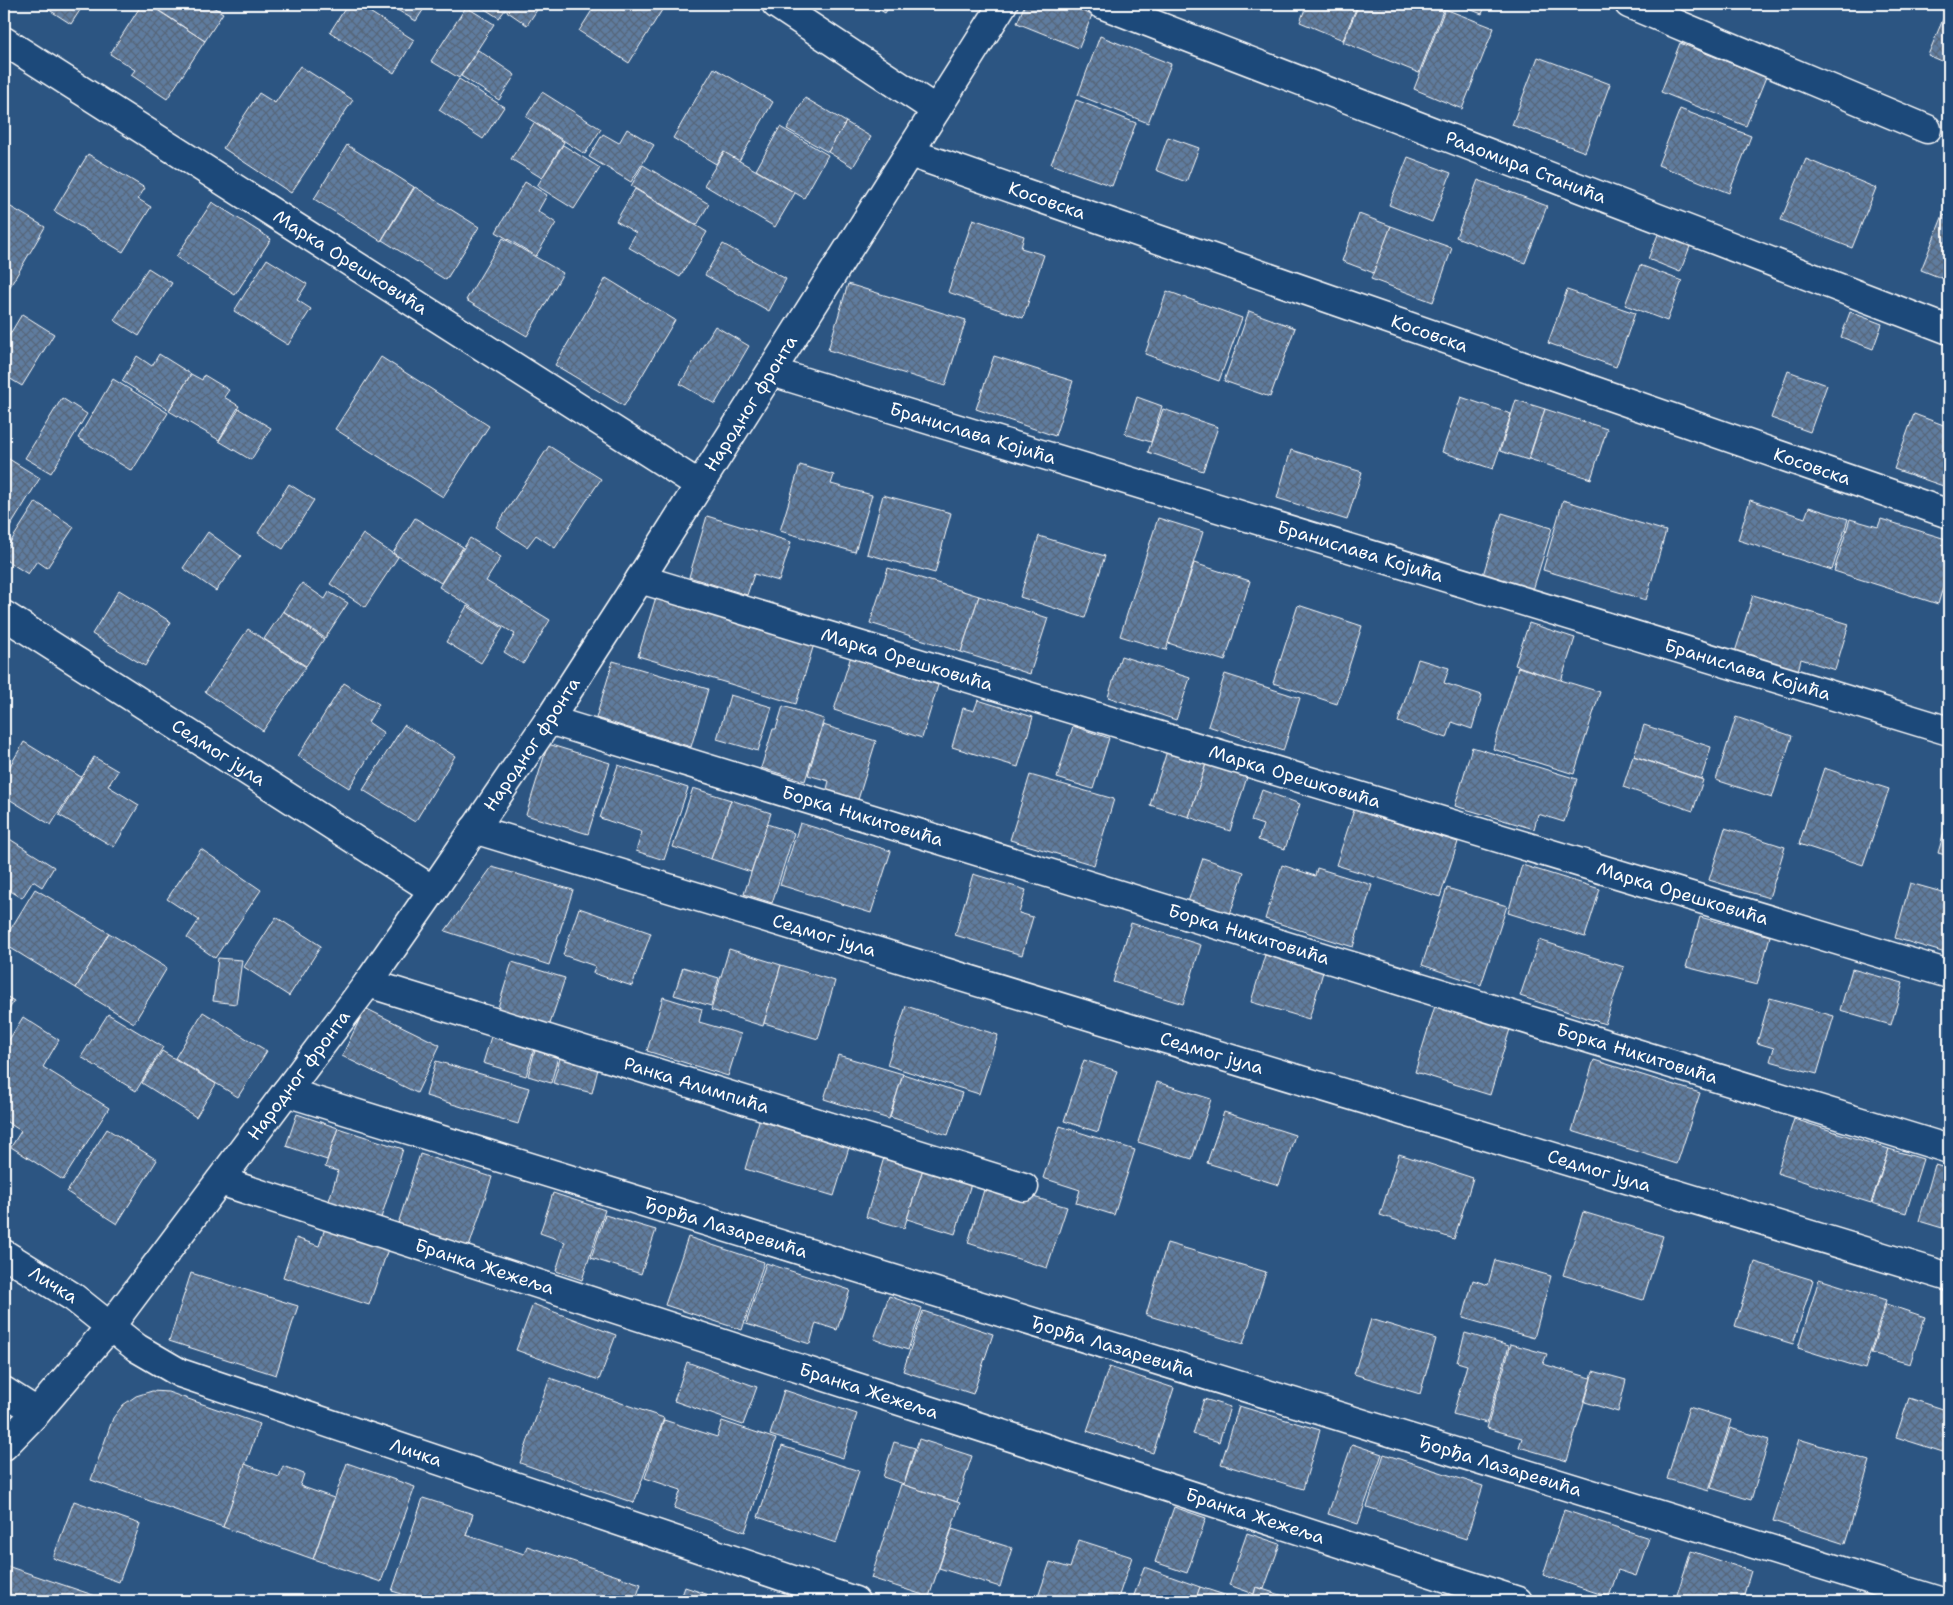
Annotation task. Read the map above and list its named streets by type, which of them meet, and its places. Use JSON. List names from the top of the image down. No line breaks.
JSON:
{"streets":{"street":["Радомира Станића","Косовска","Марка Орешковића","Народног фронта","Бранислава Којића","Седмог јула","Борка Никитовића","Ранка Алимпића","Ђорђа Лазаревића","Бранка Жежеља","Личка"]},"crossings":[["Косовска","Народног фронта"],["Марка Орешковића","Народног фронта"],["Народног фронта","Бранислава Којића"],["Народног фронта","Седмог јула"],["Народног фронта","Борка Никитовића"],["Народног фронта","Ранка Алимпића"],["Народног фронта","Ђорђа Лазаревића"],["Народног фронта","Бранка Жежеља"],["Народног фронта","Личка"]]}
